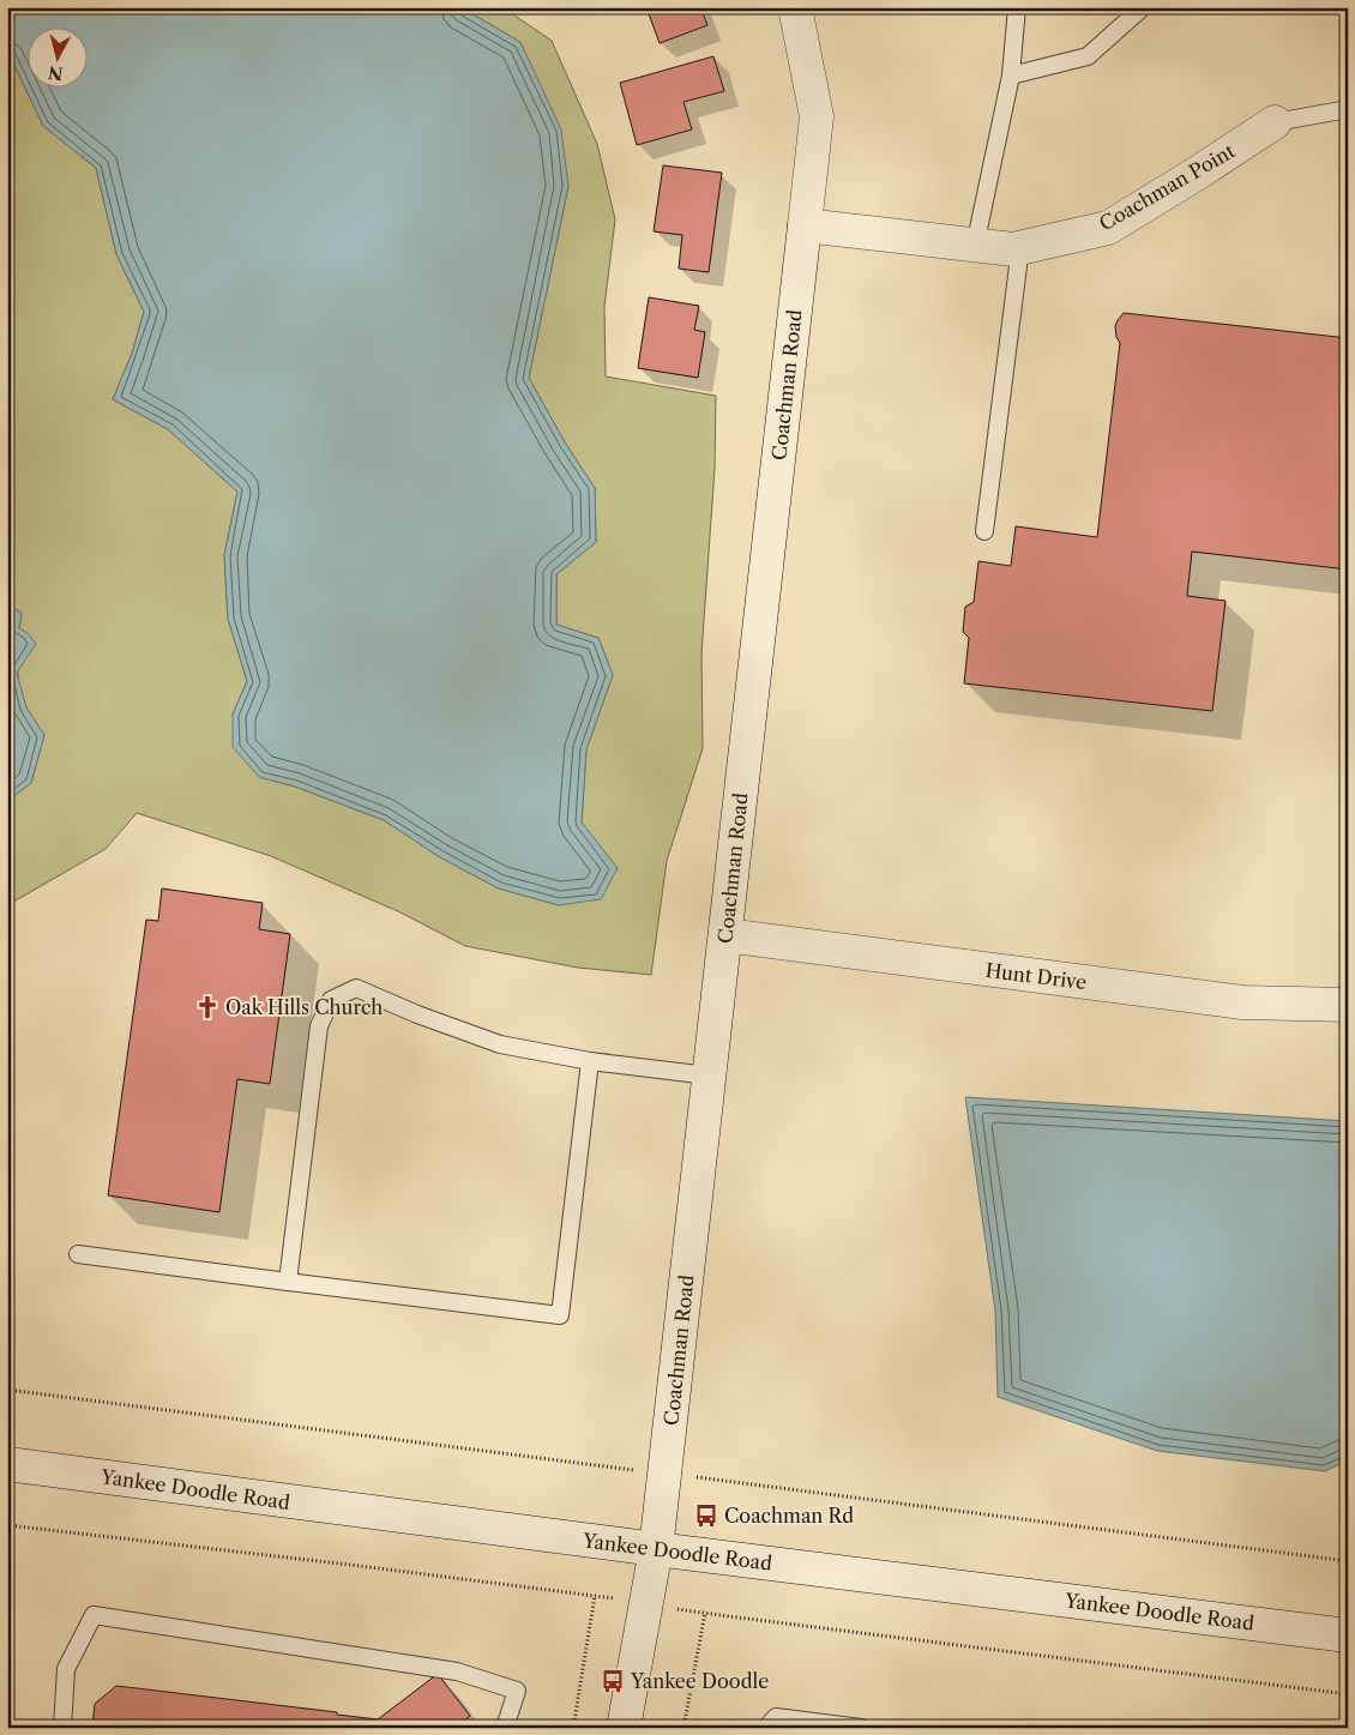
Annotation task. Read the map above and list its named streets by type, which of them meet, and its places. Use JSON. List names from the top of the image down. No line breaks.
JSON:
{"streets":{"street":["Coachman Point","Coachman Road","Hunt Drive","Yankee Doodle Road"]},"crossings":[["Coachman Point","Coachman Road"],["Coachman Road","Hunt Drive"],["Coachman Road","Yankee Doodle Road"]],"places":{"church":["Oak Hills Church"],"bus stop":["Coachman Rd","Yankee Doodle"]},"north":"bottom"}
